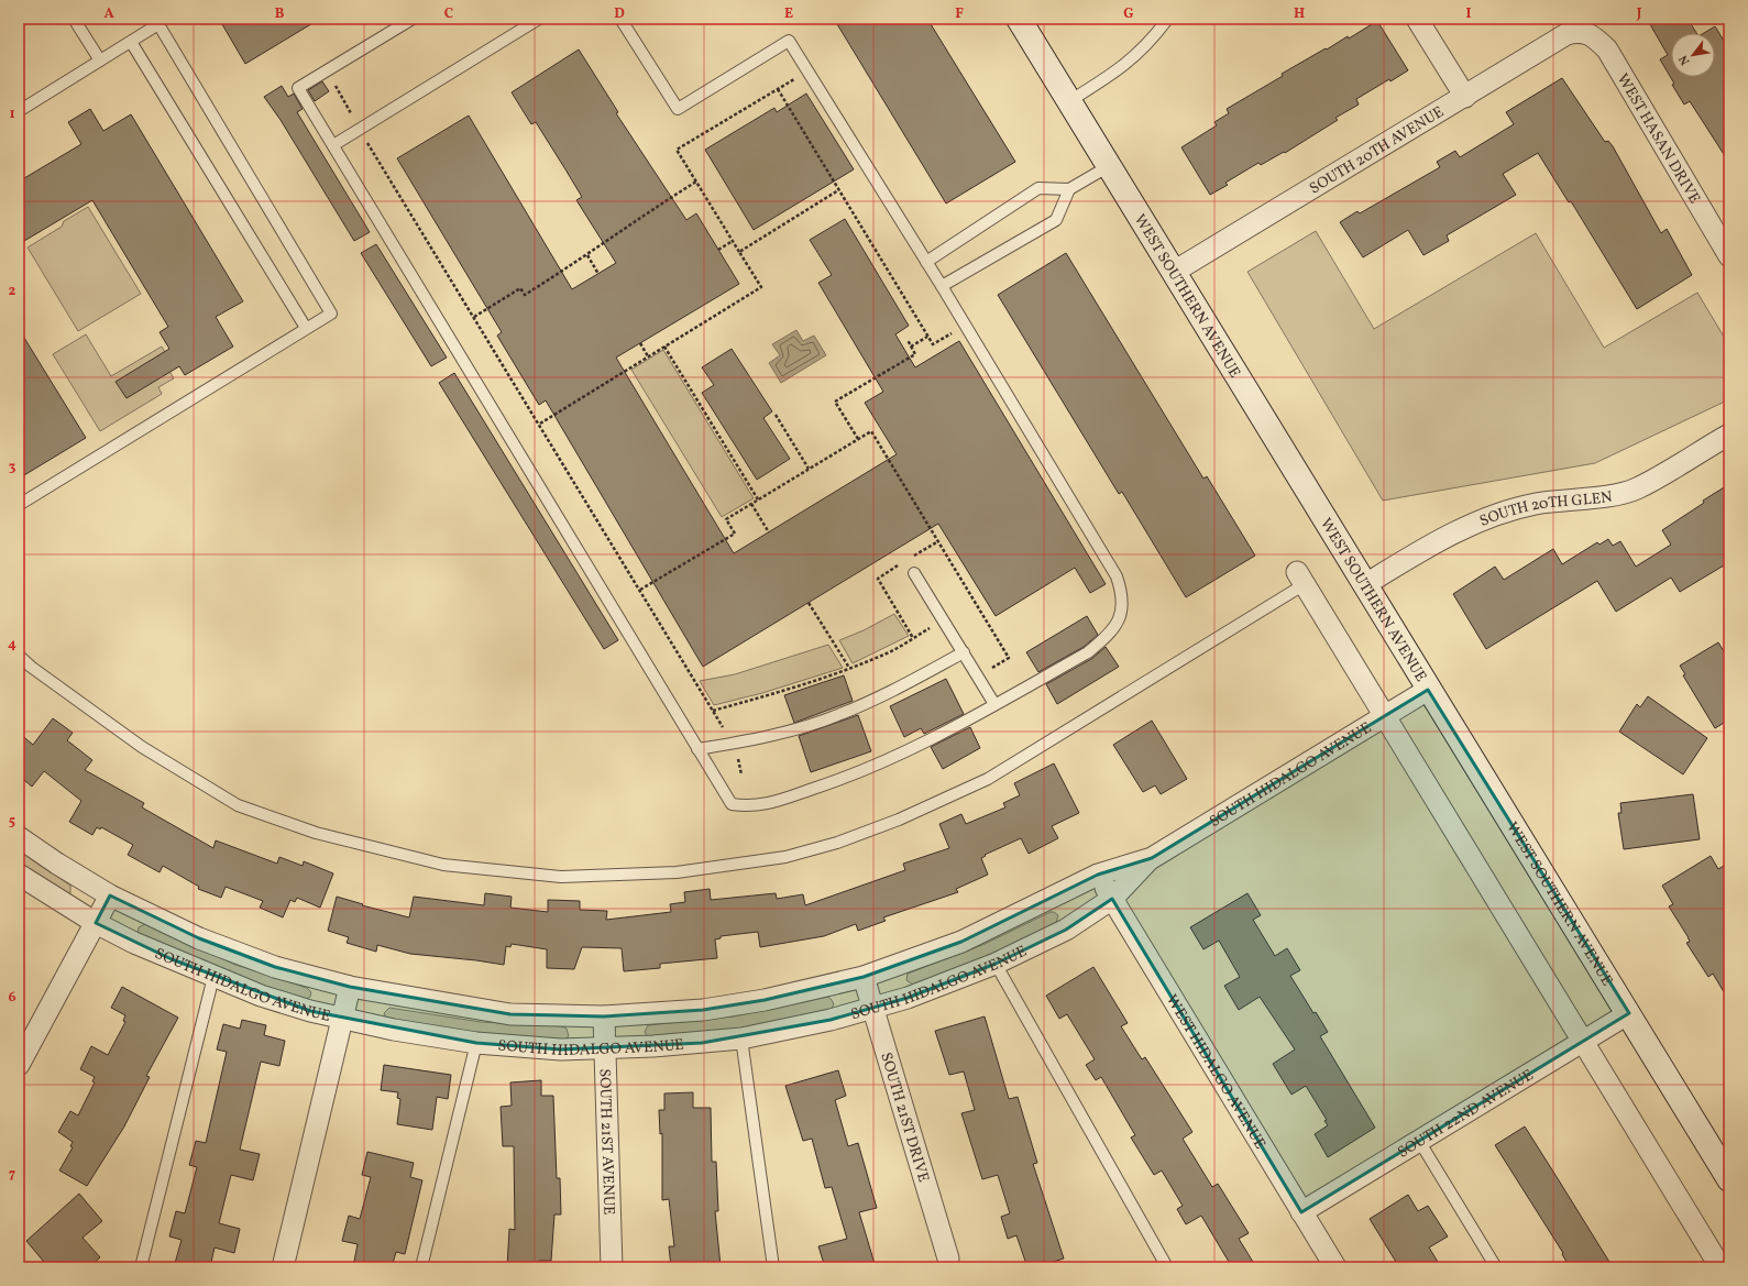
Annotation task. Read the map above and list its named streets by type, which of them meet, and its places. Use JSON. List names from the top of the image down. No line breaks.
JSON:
{"streets":{"main road":["WEST SOUTHERN AVENUE"],"street":["WEST HASAN DRIVE","SOUTH 20TH AVENUE","SOUTH 20TH GLEN","SOUTH HIDALGO AVENUE","WEST HIDALGO AVENUE","SOUTH 22ND AVENUE","SOUTH 21ST DRIVE","SOUTH 21ST AVENUE"]},"crossings":[["WEST HASAN DRIVE","SOUTH 20TH AVENUE"],["SOUTH 20TH AVENUE","WEST SOUTHERN AVENUE"],["WEST SOUTHERN AVENUE","SOUTH 20TH GLEN"],["WEST SOUTHERN AVENUE","SOUTH HIDALGO AVENUE"],["WEST SOUTHERN AVENUE","SOUTH 22ND AVENUE"],["SOUTH HIDALGO AVENUE","WEST HIDALGO AVENUE"],["SOUTH HIDALGO AVENUE","SOUTH 21ST DRIVE"],["SOUTH HIDALGO AVENUE","SOUTH 21ST AVENUE"],["WEST HIDALGO AVENUE","SOUTH 22ND AVENUE"]],"north":"bottom left","grid":{"columns":["A","B","C","D","E","F","G","H","I","J"],"rows":["1","2","3","4","5","6","7"]}}
